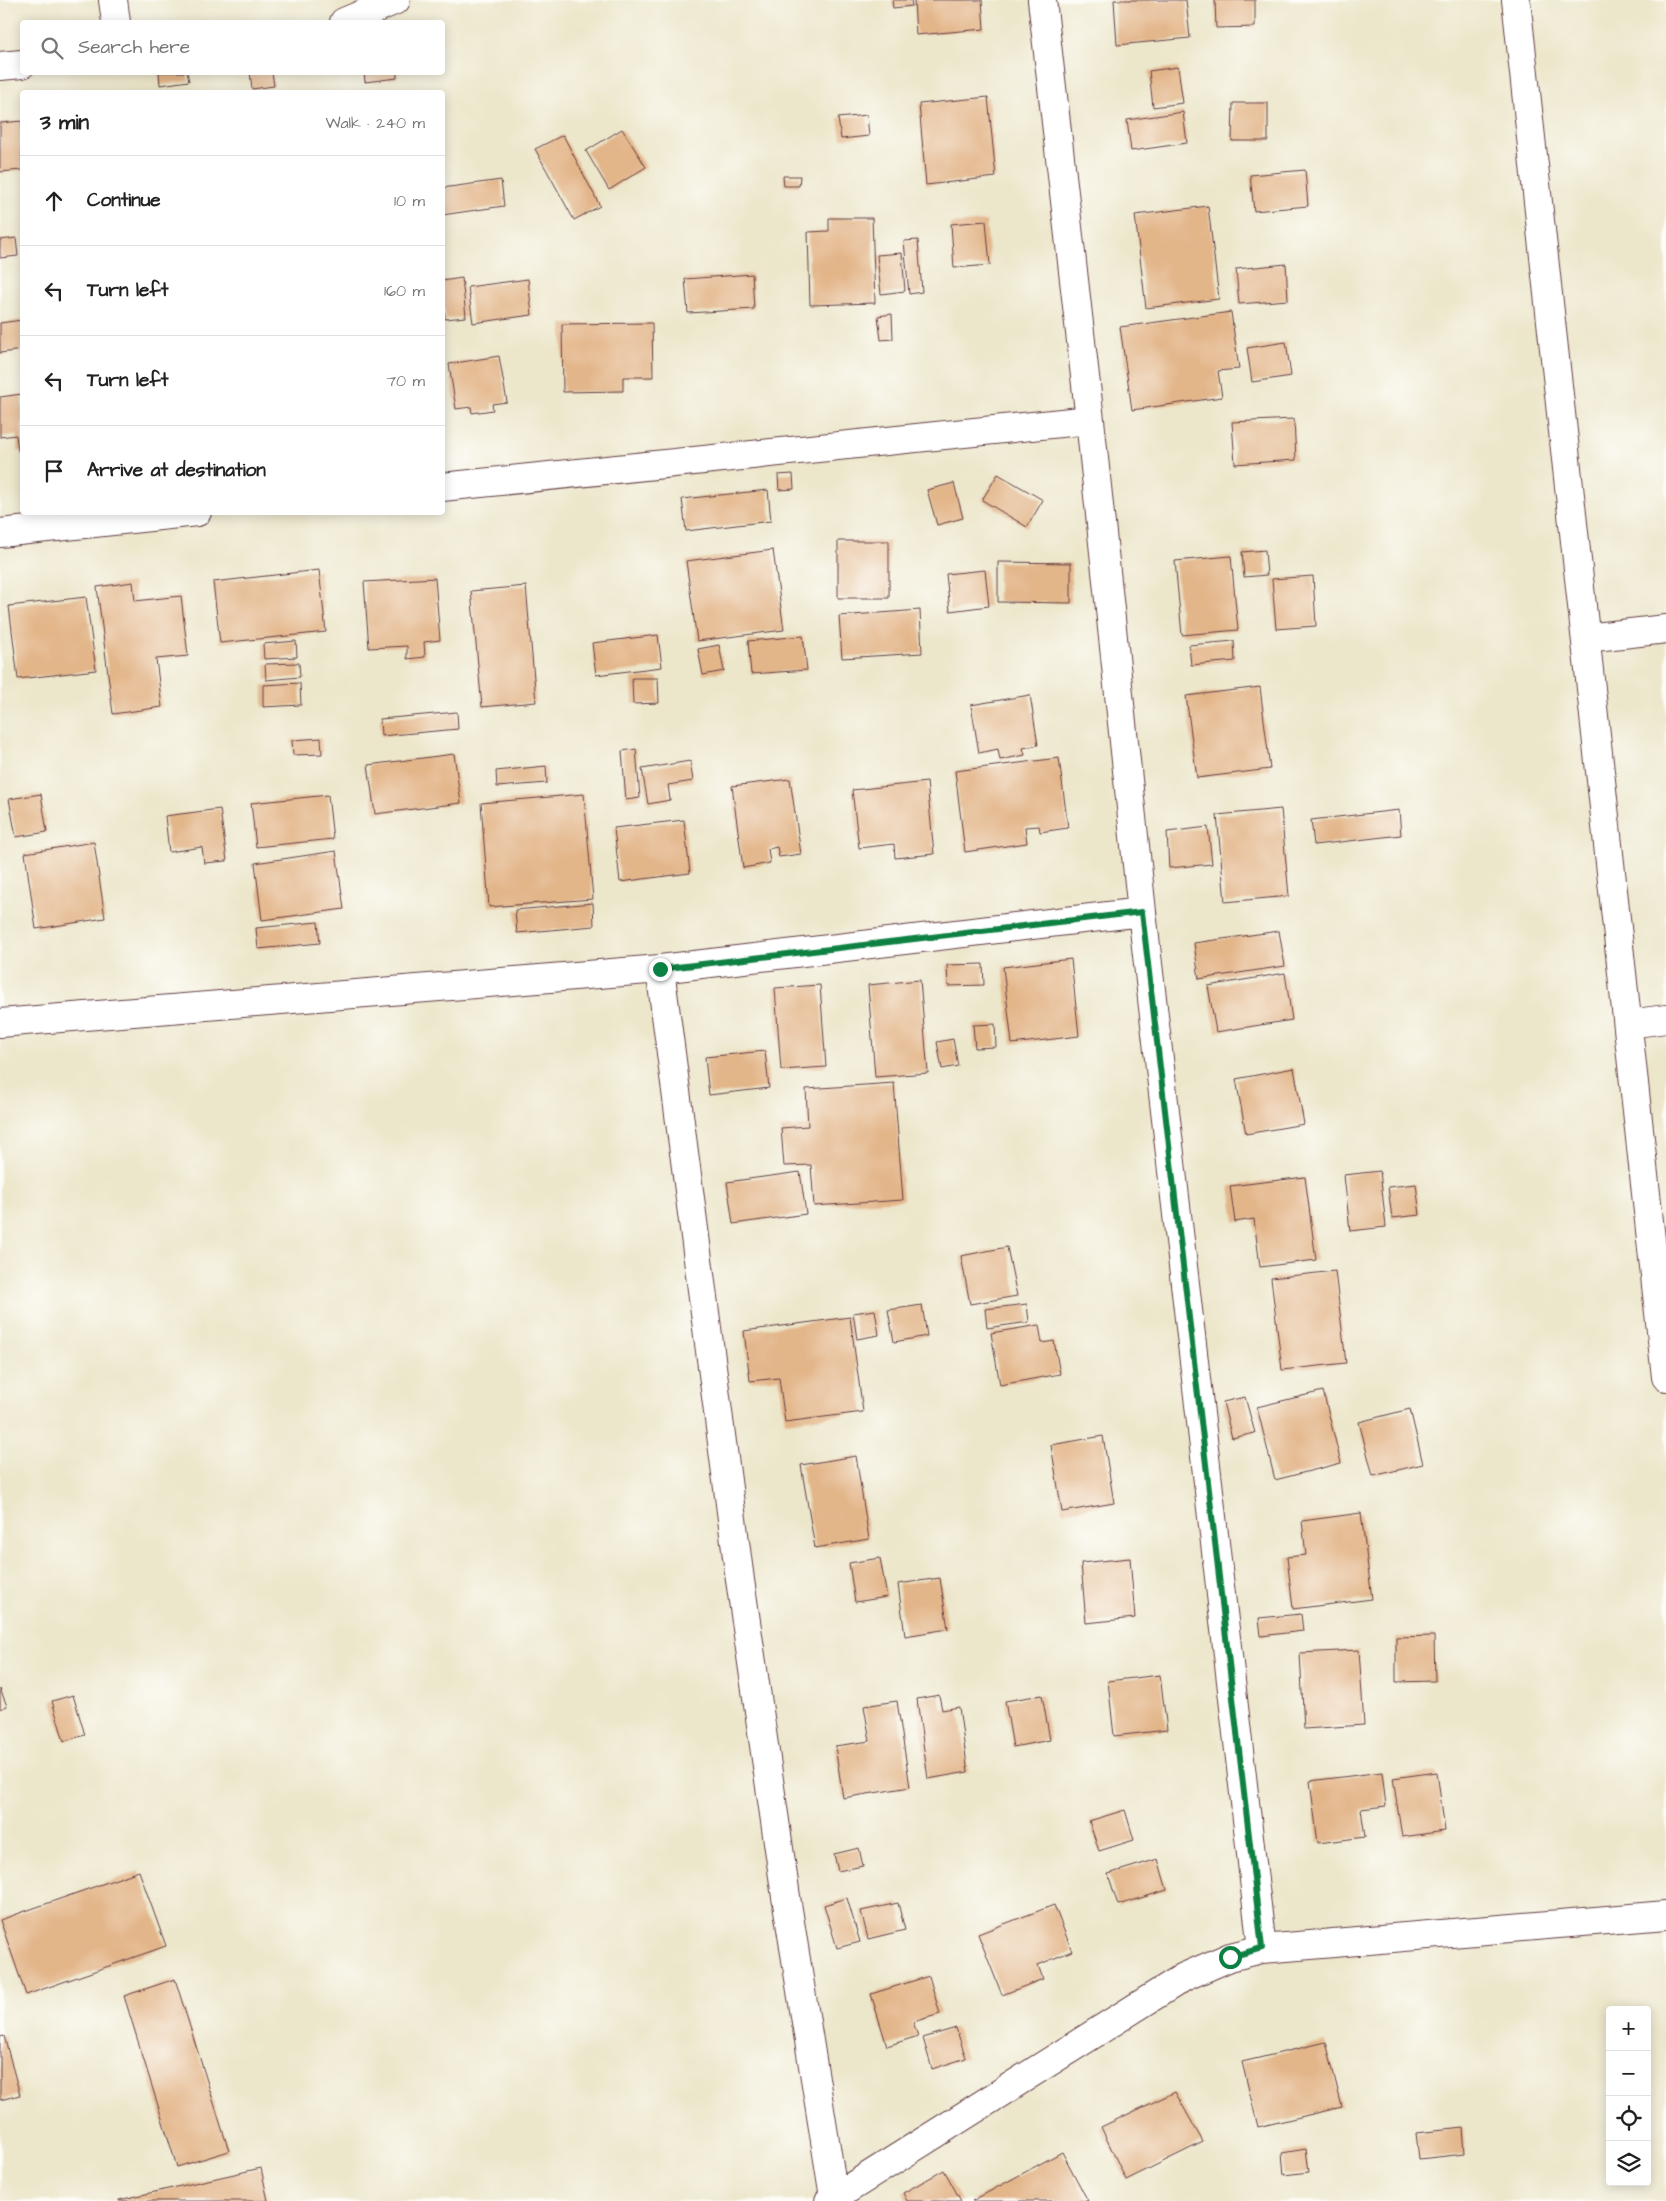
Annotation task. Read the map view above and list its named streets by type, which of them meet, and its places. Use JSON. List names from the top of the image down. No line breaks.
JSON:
{"page":{"search":"Search here","heading":["3 min","Walk · 240 m"],"list":[["Continue","10 m"],["Turn left","160 m"],["Turn left","70 m"],"Arrive at destination"],"map_buttons":["+","−"]}}
